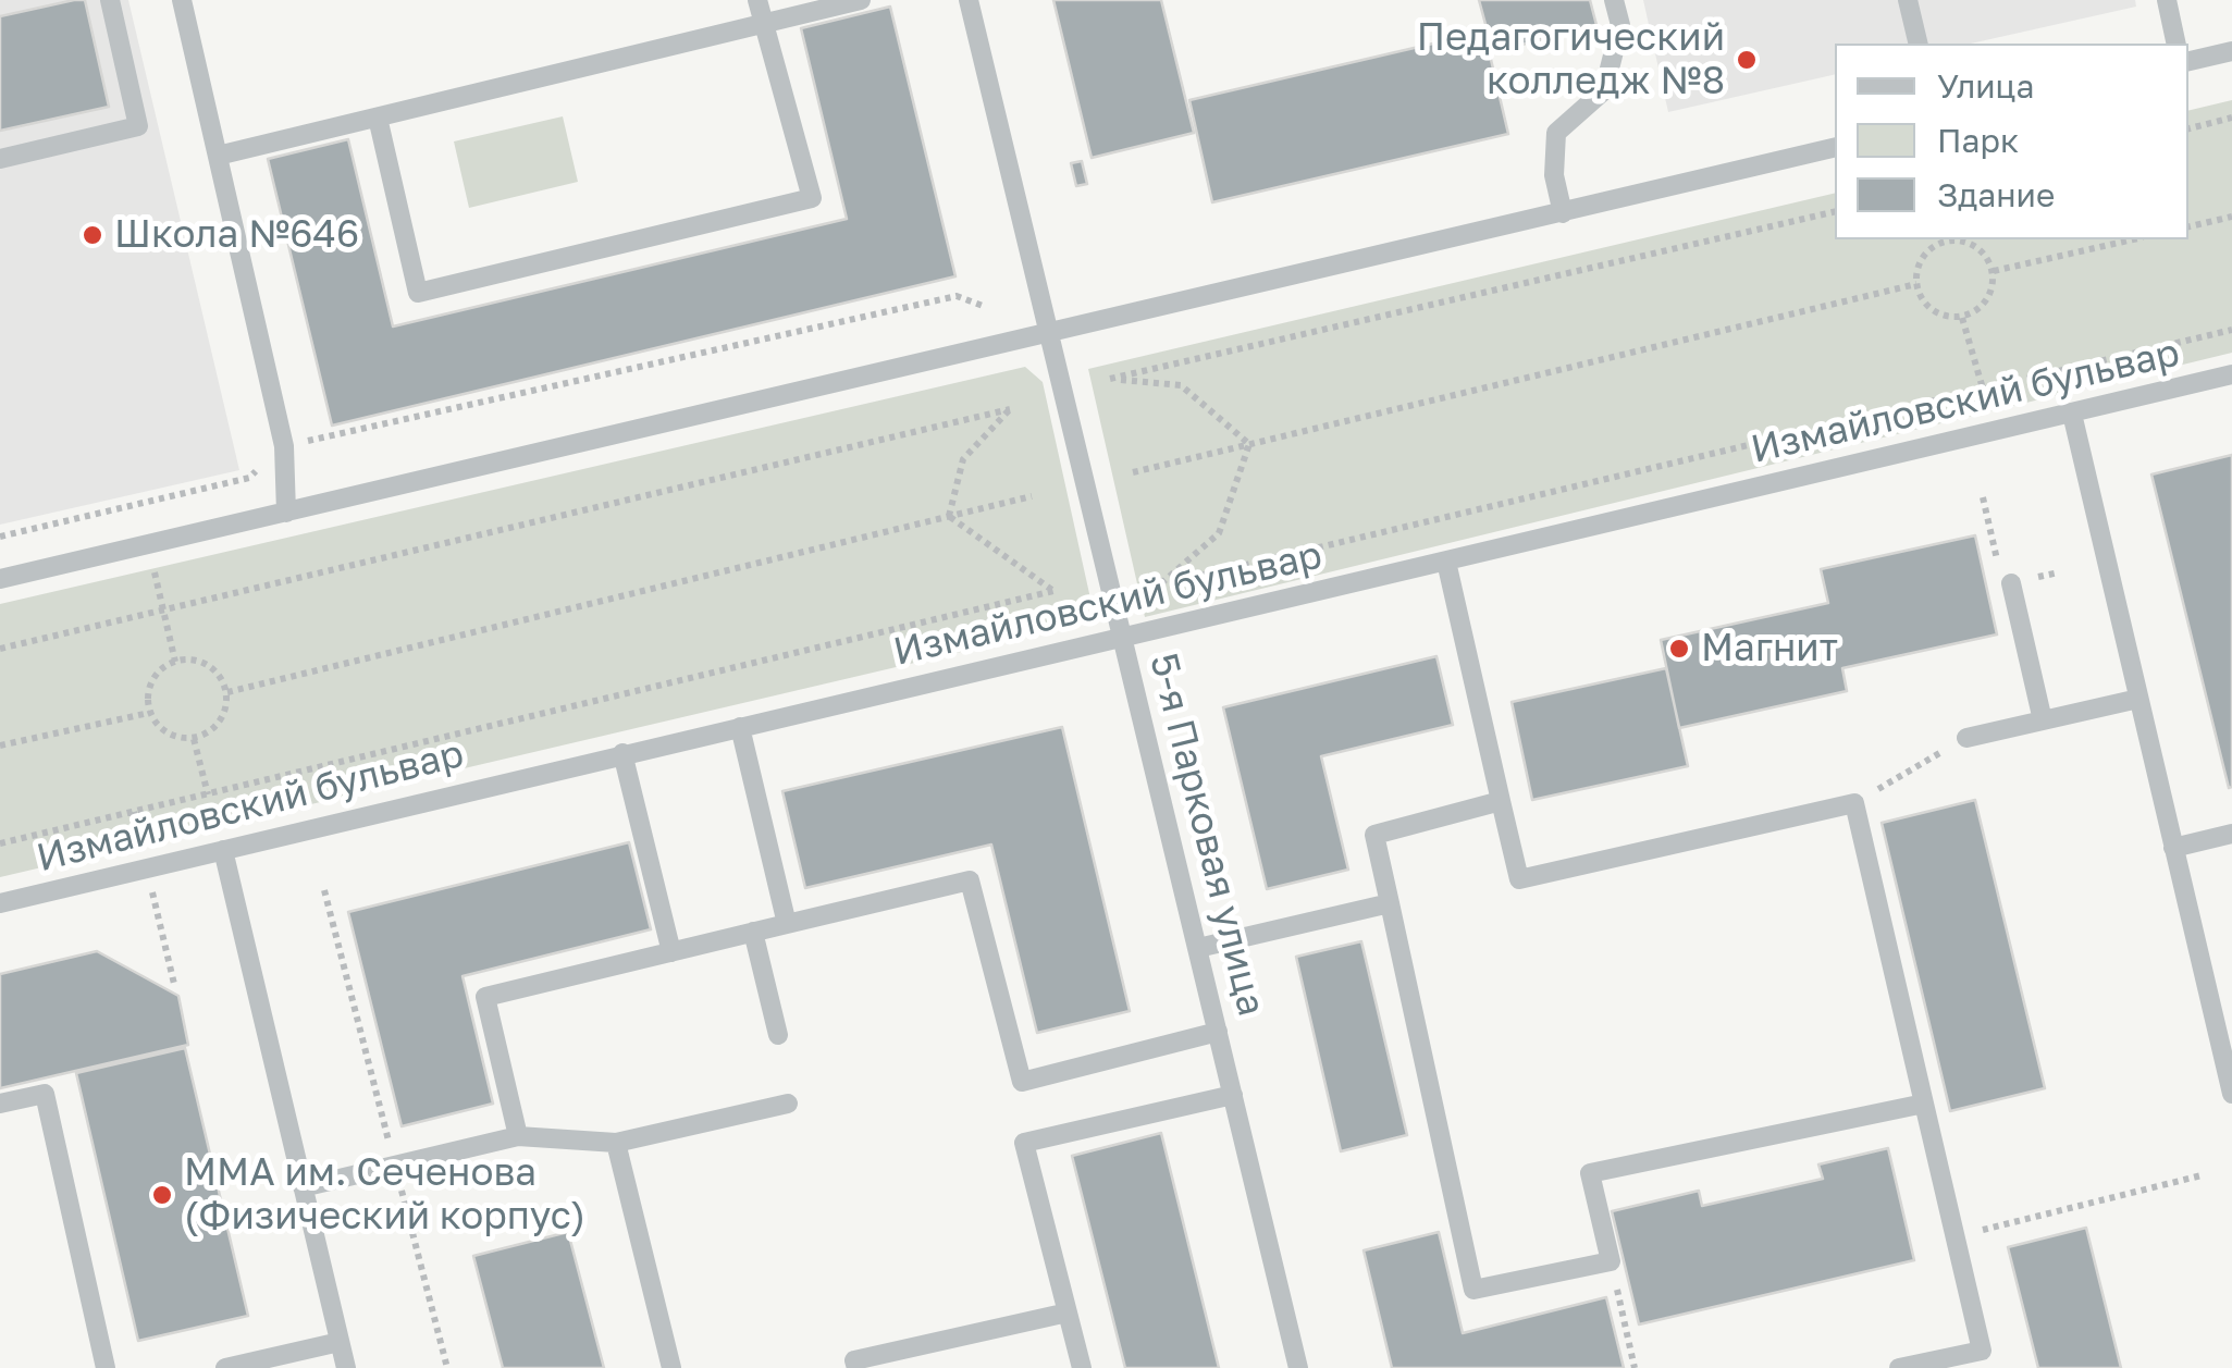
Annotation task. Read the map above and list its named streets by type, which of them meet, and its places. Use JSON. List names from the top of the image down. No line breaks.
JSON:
{"streets":{"street":["Измайловский бульвар","5-я Парковая улица"]},"crossings":[["Измайловский бульвар","5-я Парковая улица"]],"places":["Педагогический колледж №8","Школа №646","Магнит","ММА им. Сеченова (Физический корпус)"],"legend":["Улица","Парк","Здание"]}
